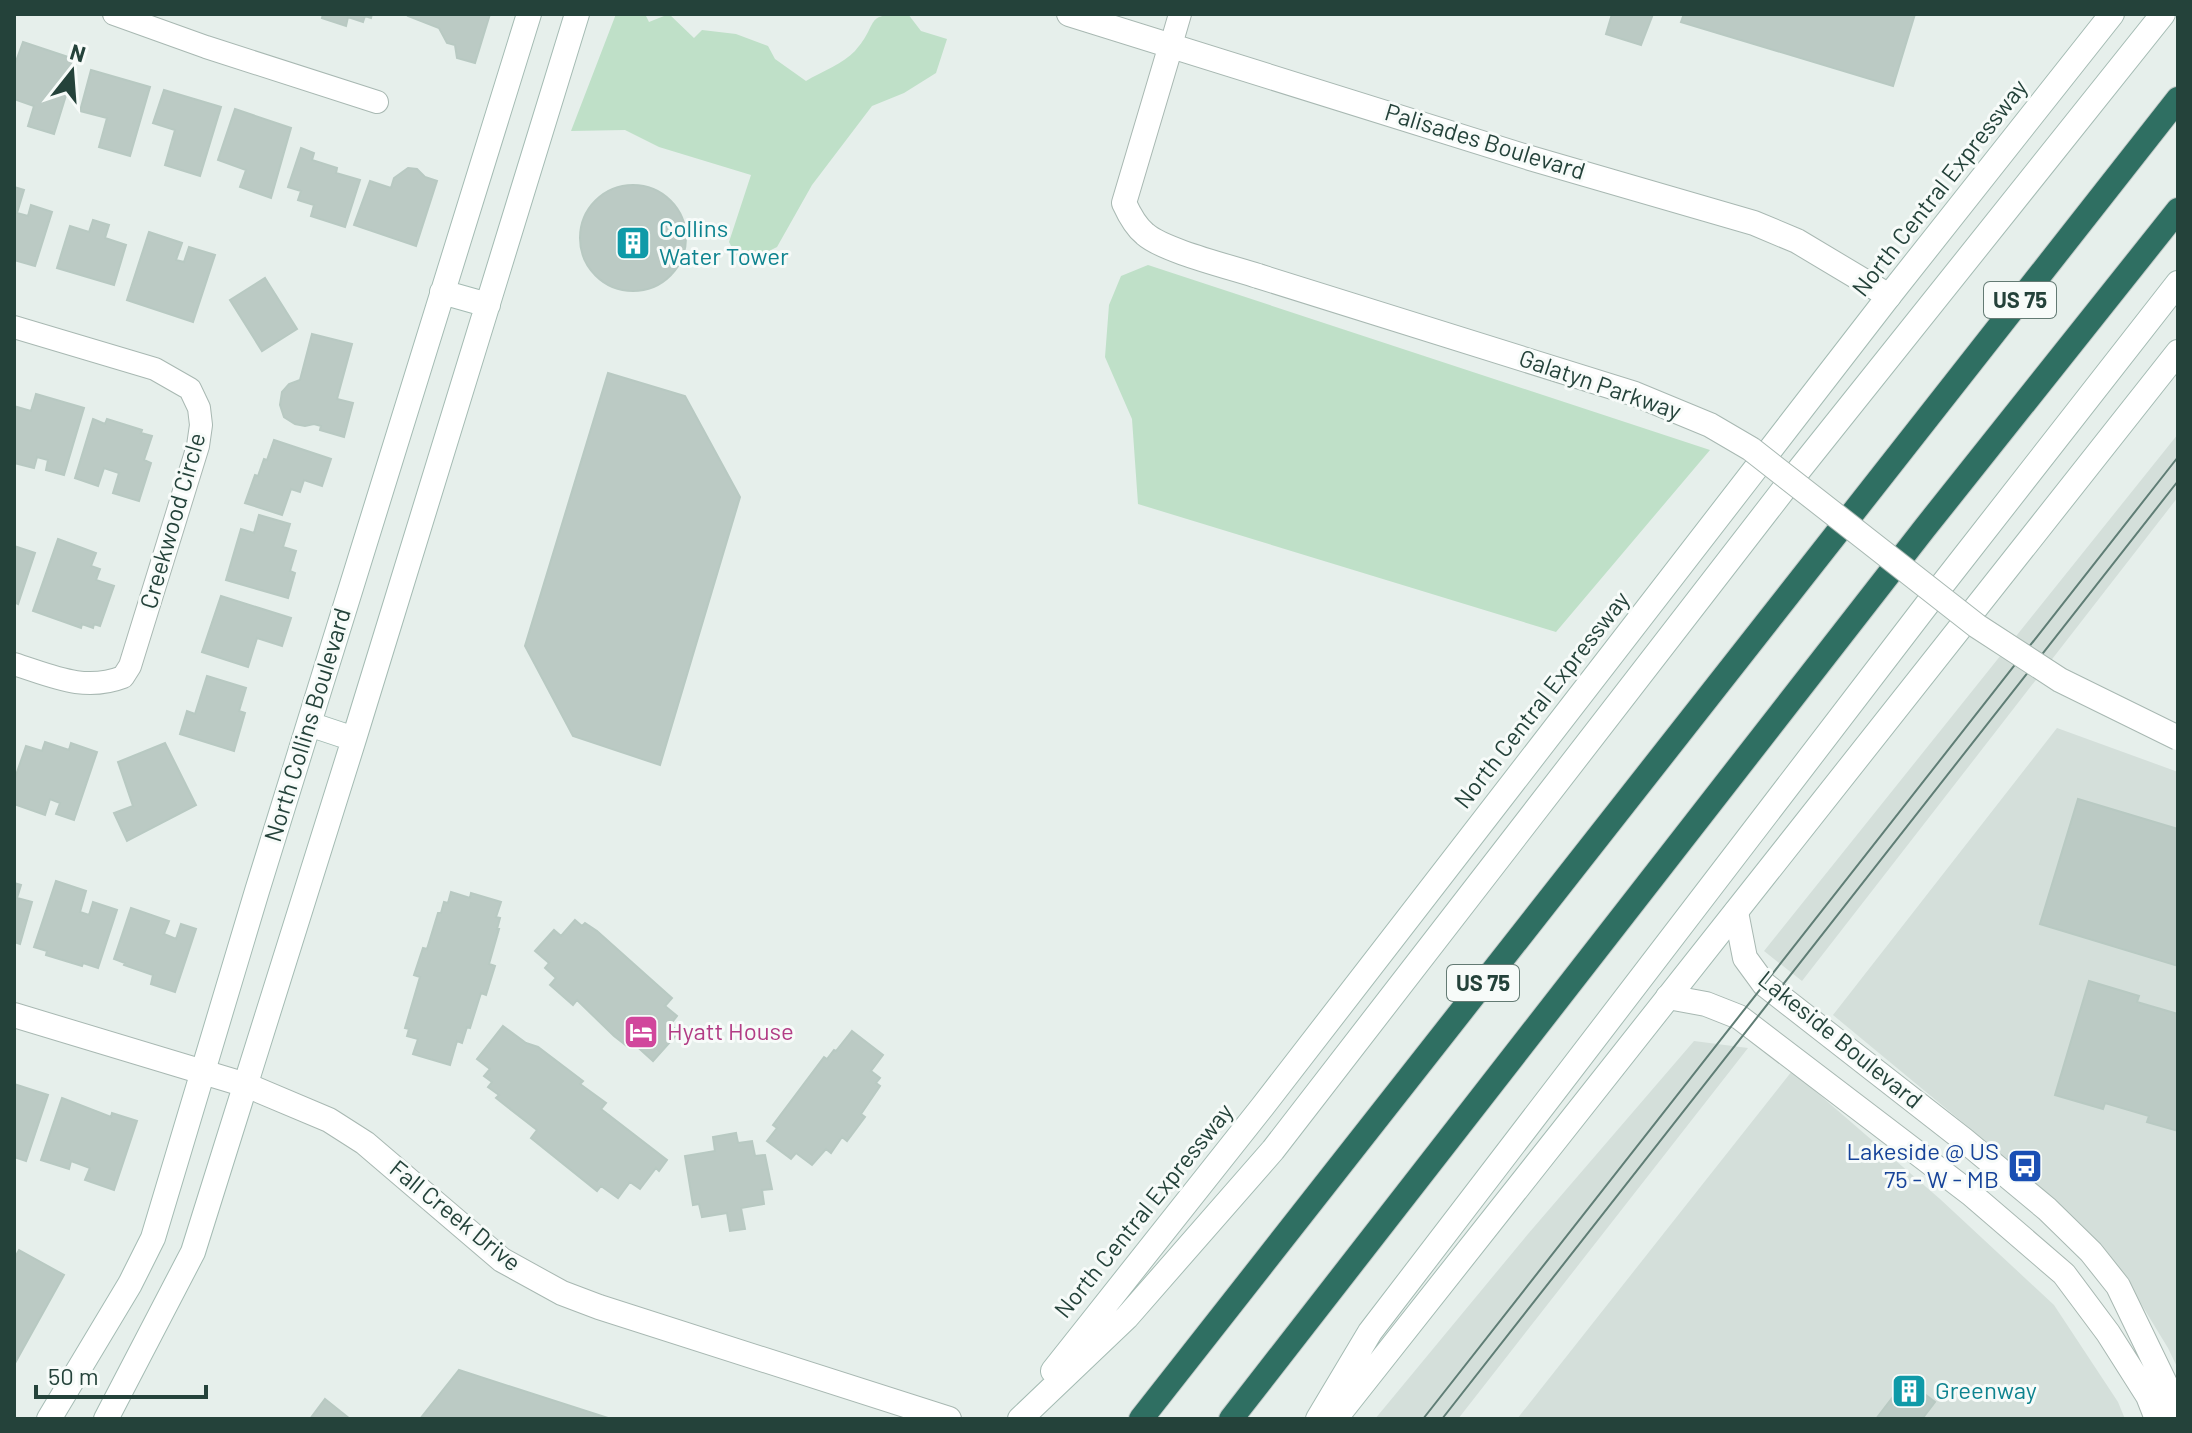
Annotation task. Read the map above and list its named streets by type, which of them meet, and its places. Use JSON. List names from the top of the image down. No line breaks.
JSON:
{"streets":{"highway":["US 75"],"main road":["Palisades Boulevard","North Central Expressway","Galatyn Parkway","North Collins Boulevard","Lakeside Boulevard","Fall Creek Drive"],"street":["Creekwood Circle"]},"crossings":[["Palisades Boulevard","North Central Expressway"],["Palisades Boulevard","Galatyn Parkway"],["North Collins Boulevard","Fall Creek Drive"]],"places":{"building":["Collins Water Tower","Greenway"],"hotel":["Hyatt House"],"bus stop":["Lakeside @ US 75 - W - MB"]},"scale_bar":"50 m","north":"top"}
